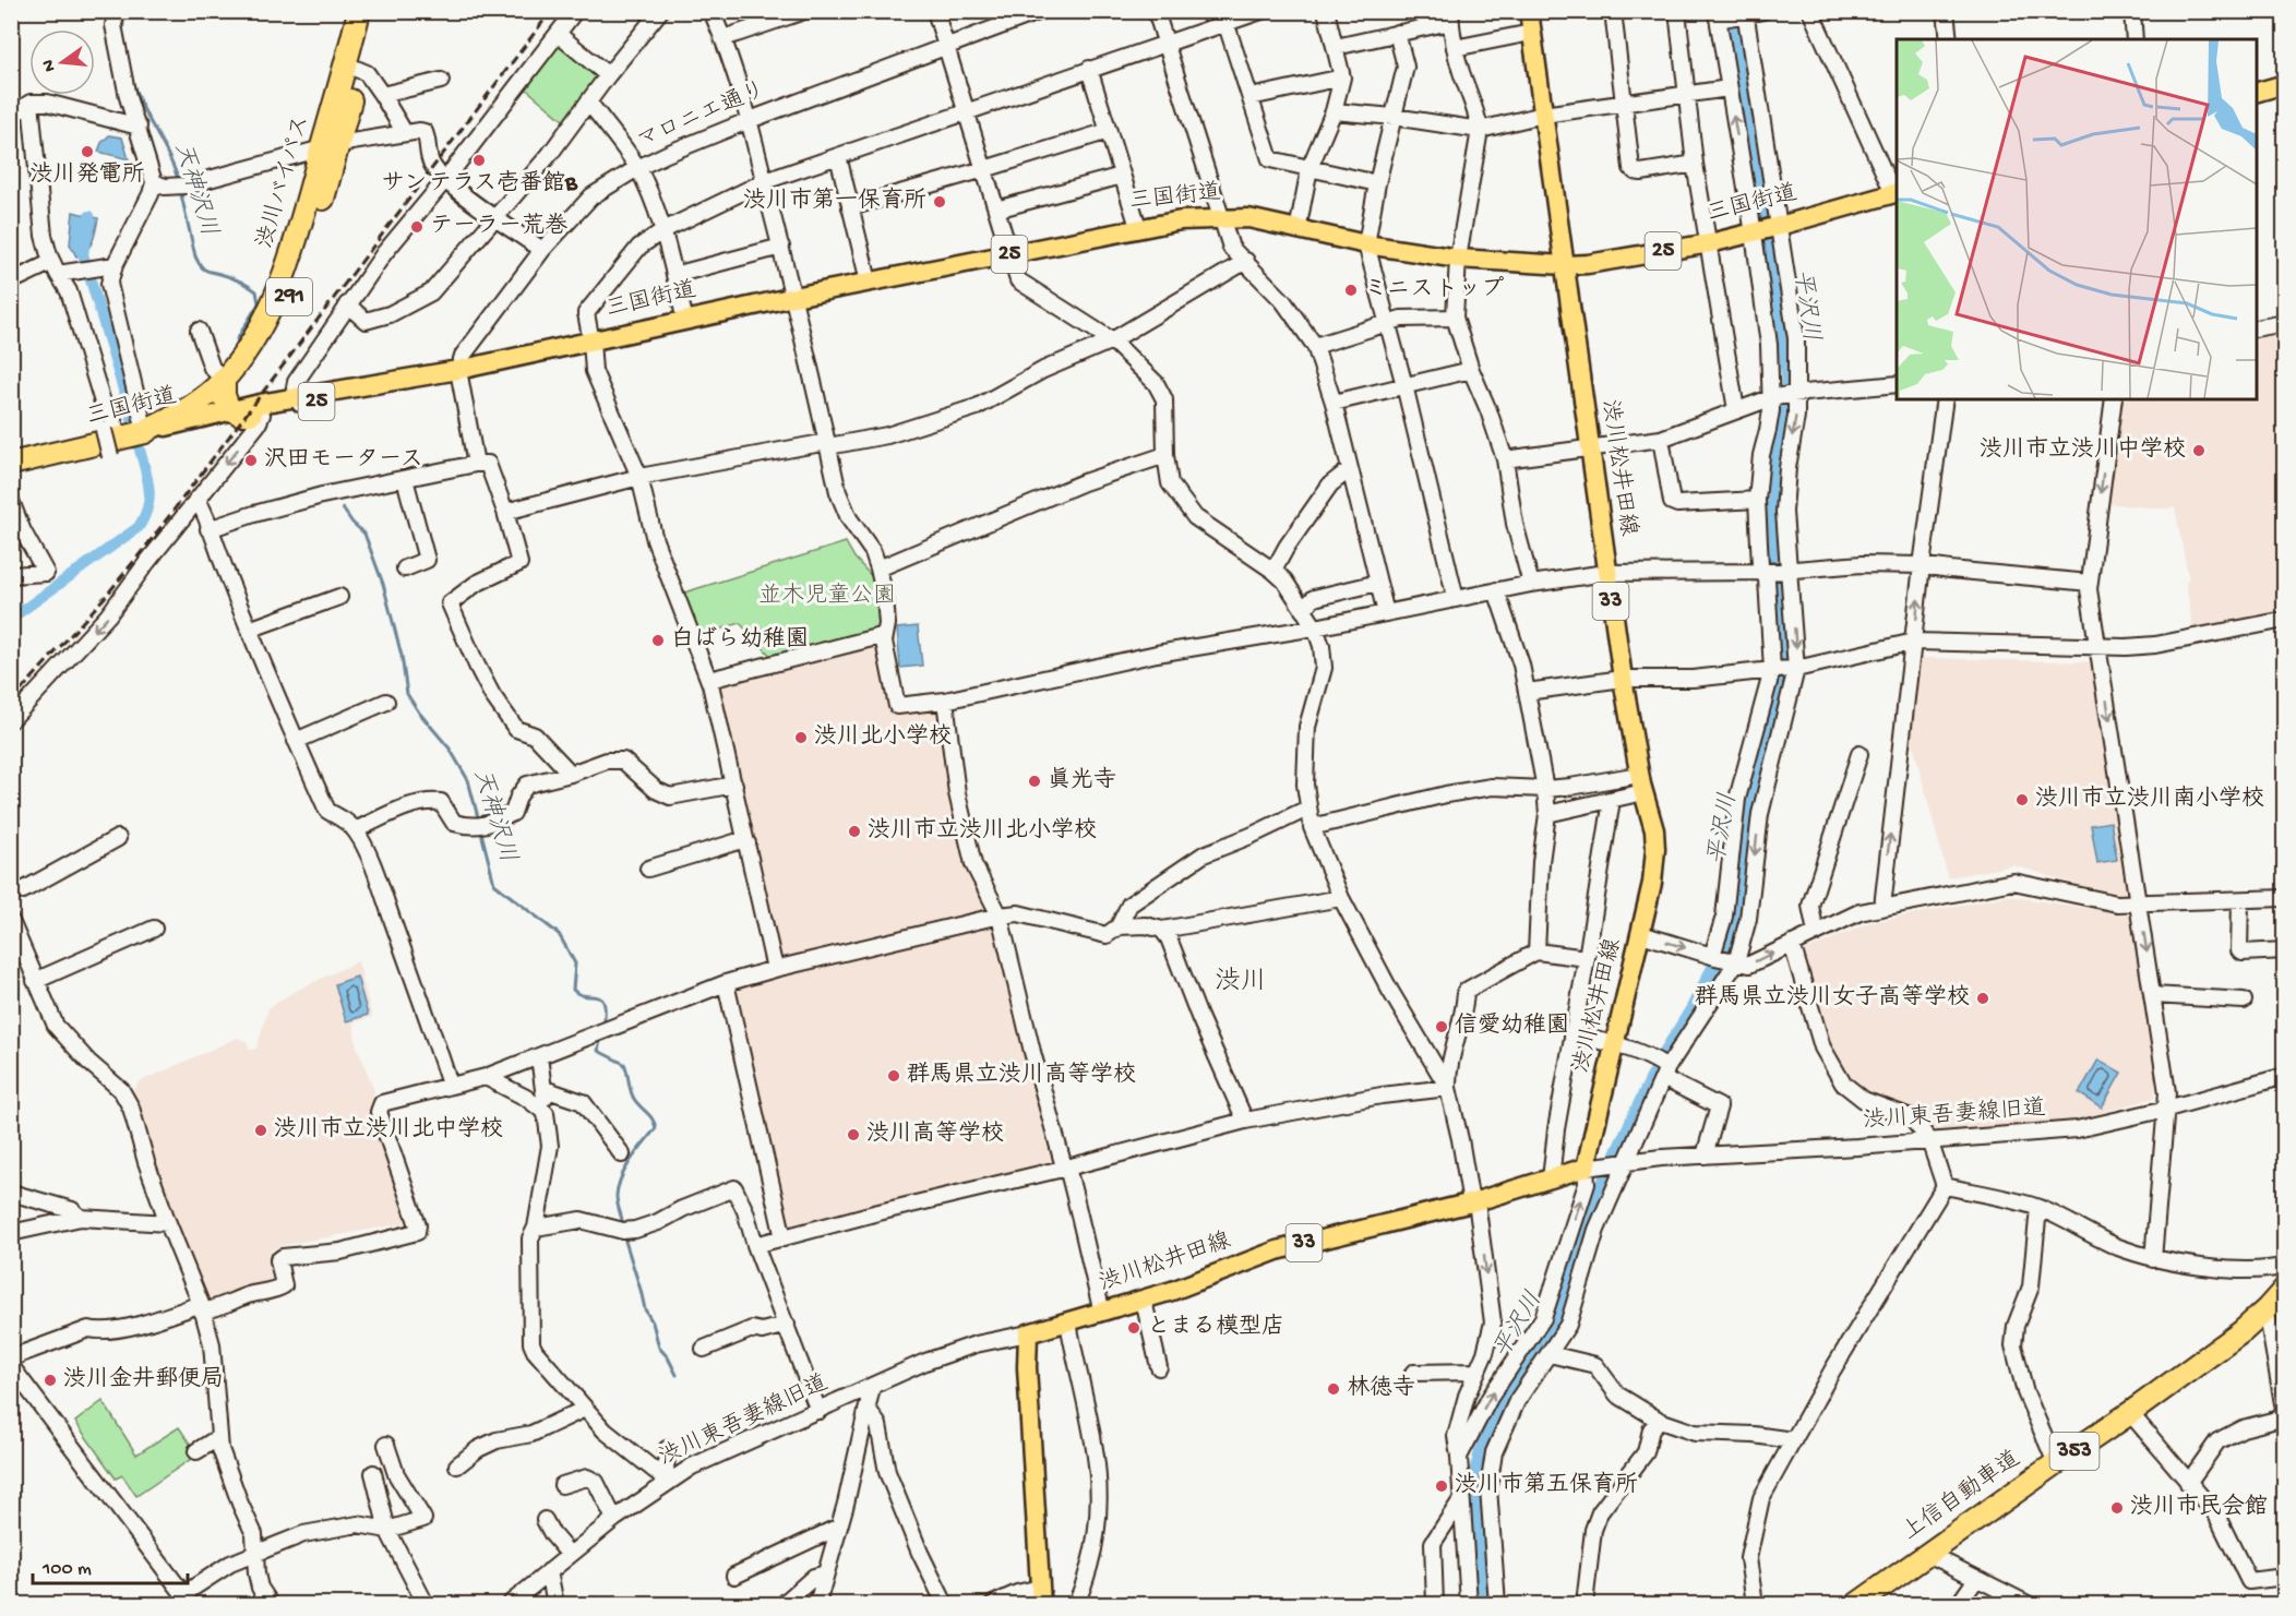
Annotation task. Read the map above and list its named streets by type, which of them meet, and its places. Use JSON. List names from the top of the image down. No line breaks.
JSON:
{"streets":{"highway":["渋川バイパス","三国街道","291","353","上信自動車道"],"main road":["25","渋川松井田線","33"],"street":["マロニエ通り","渋川東吾妻線旧道"]},"crossings":[["マロニエ通り","三国街道"],["渋川バイパス","三国街道"],["渋川バイパス","291"],["三国街道","291"],["三国街道","渋川松井田線"],["渋川松井田線","渋川東吾妻線旧道"]],"districts":["渋川"],"water":["天神沢川","平沢川"],"parks":["並木児童公園"],"places":["渋川発電所","サンテラス壱番館B","渋川市第一保育所","テーラー荒巻","ミニストップ","渋川市立渋川中学校","沢田モータース","白ばら幼稚園","渋川北小学校","眞光寺","渋川市立渋川南小学校","渋川市立渋川北小学校","群馬県立渋川女子高等学校","信愛幼稚園","群馬県立渋川高等学校","渋川市立渋川北中学校","渋川高等学校","とまる模型店","渋川金井郵便局","林徳寺","渋川市第五保育所","渋川市民会館"],"scale_bar":"100 m","north":"left"}
